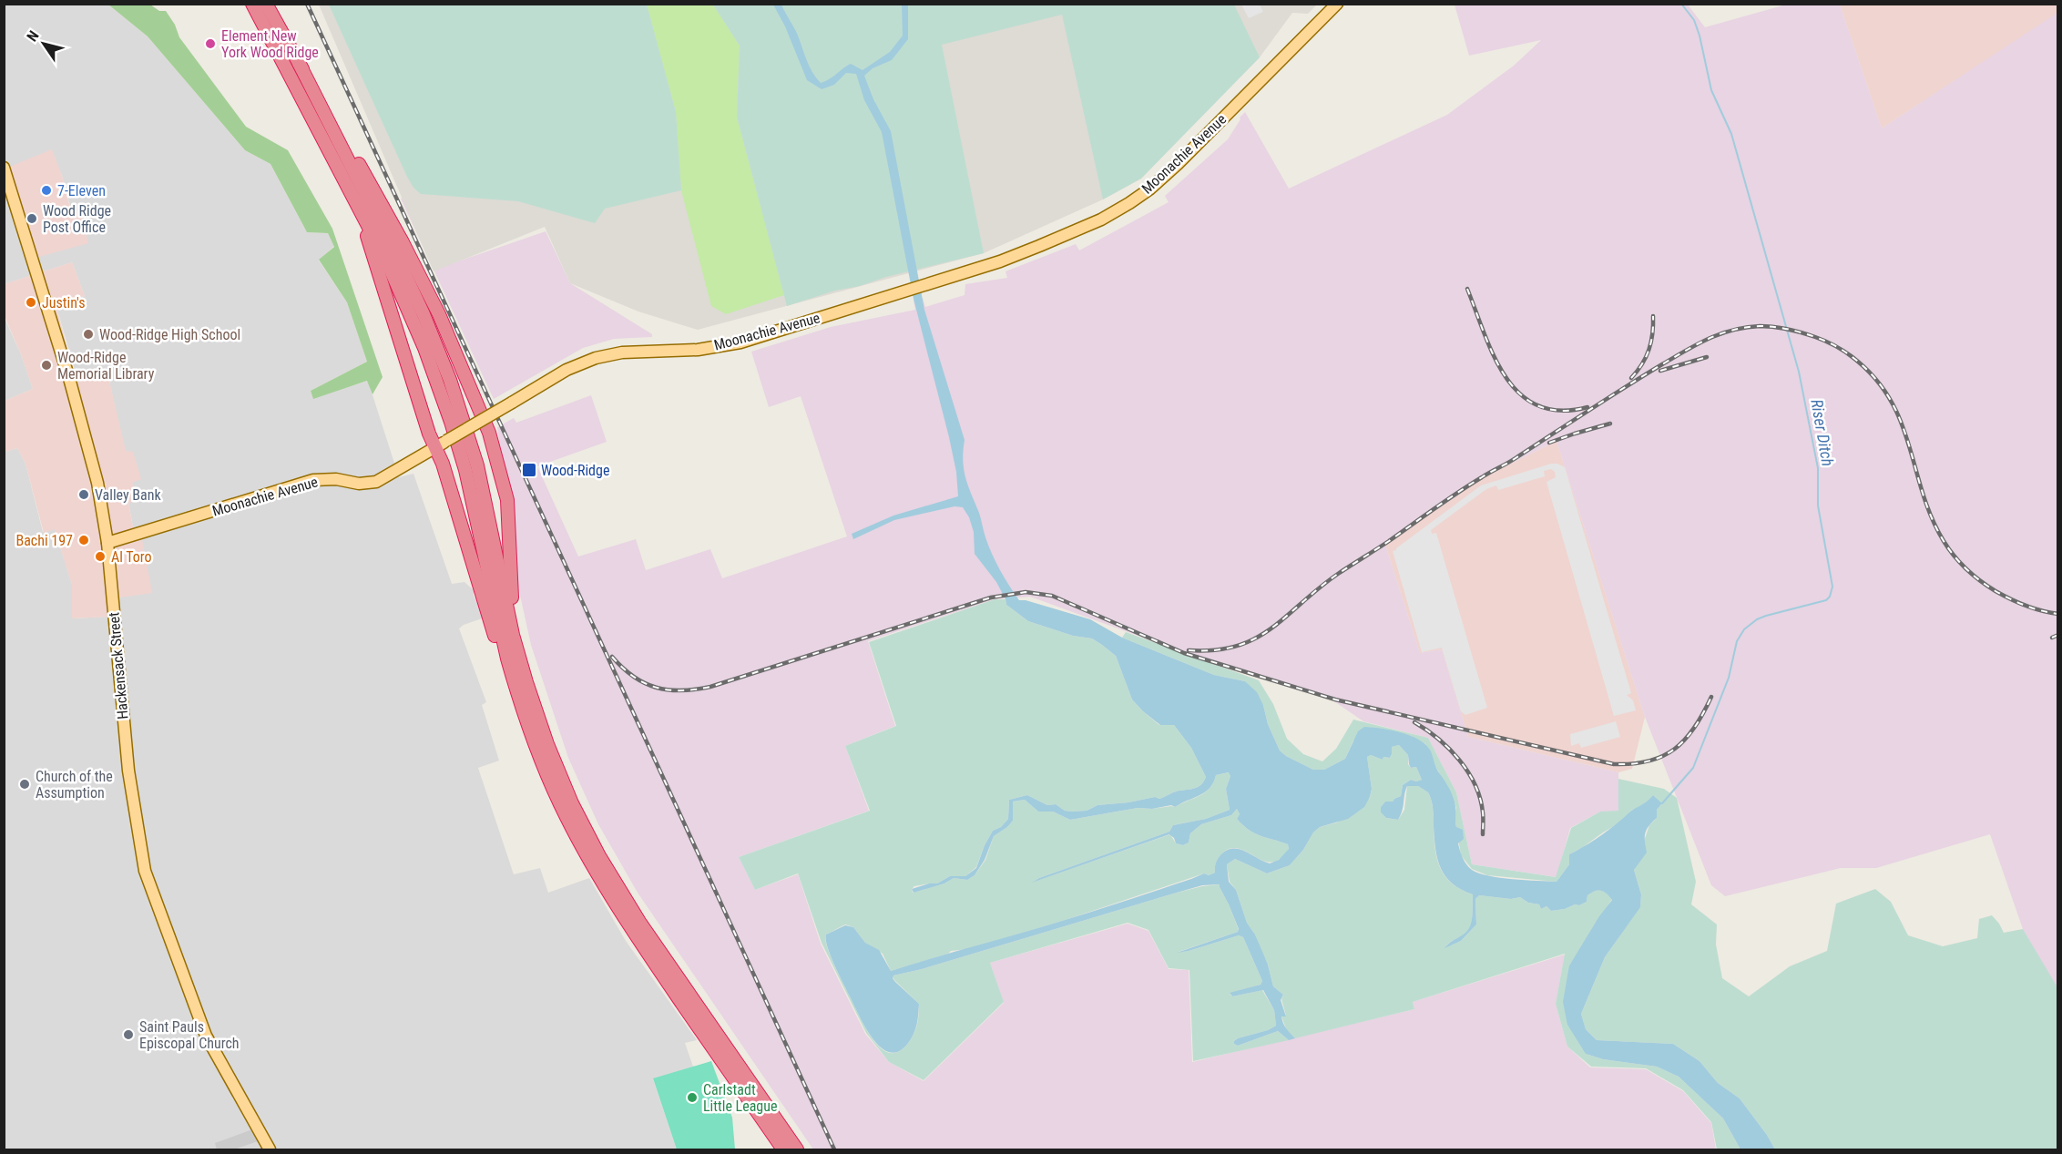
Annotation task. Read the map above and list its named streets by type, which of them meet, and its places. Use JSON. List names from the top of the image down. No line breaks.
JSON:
{"streets":{"main road":["Moonachie Avenue","Hackensack Street"]},"crossings":[["Moonachie Avenue","Hackensack Street"]],"water":["Riser Ditch"],"places":{"other":["Element New York Wood Ridge","7-Eleven","Wood Ridge Post Office","Justin's","Wood-Ridge High School","Wood-Ridge Memorial Library","Valley Bank","Bachi 197","Al Toro","Church of the Assumption","Saint Pauls Episcopal Church","Carlstadt Little League"],"transit":["Wood-Ridge"]},"north":"top left"}
